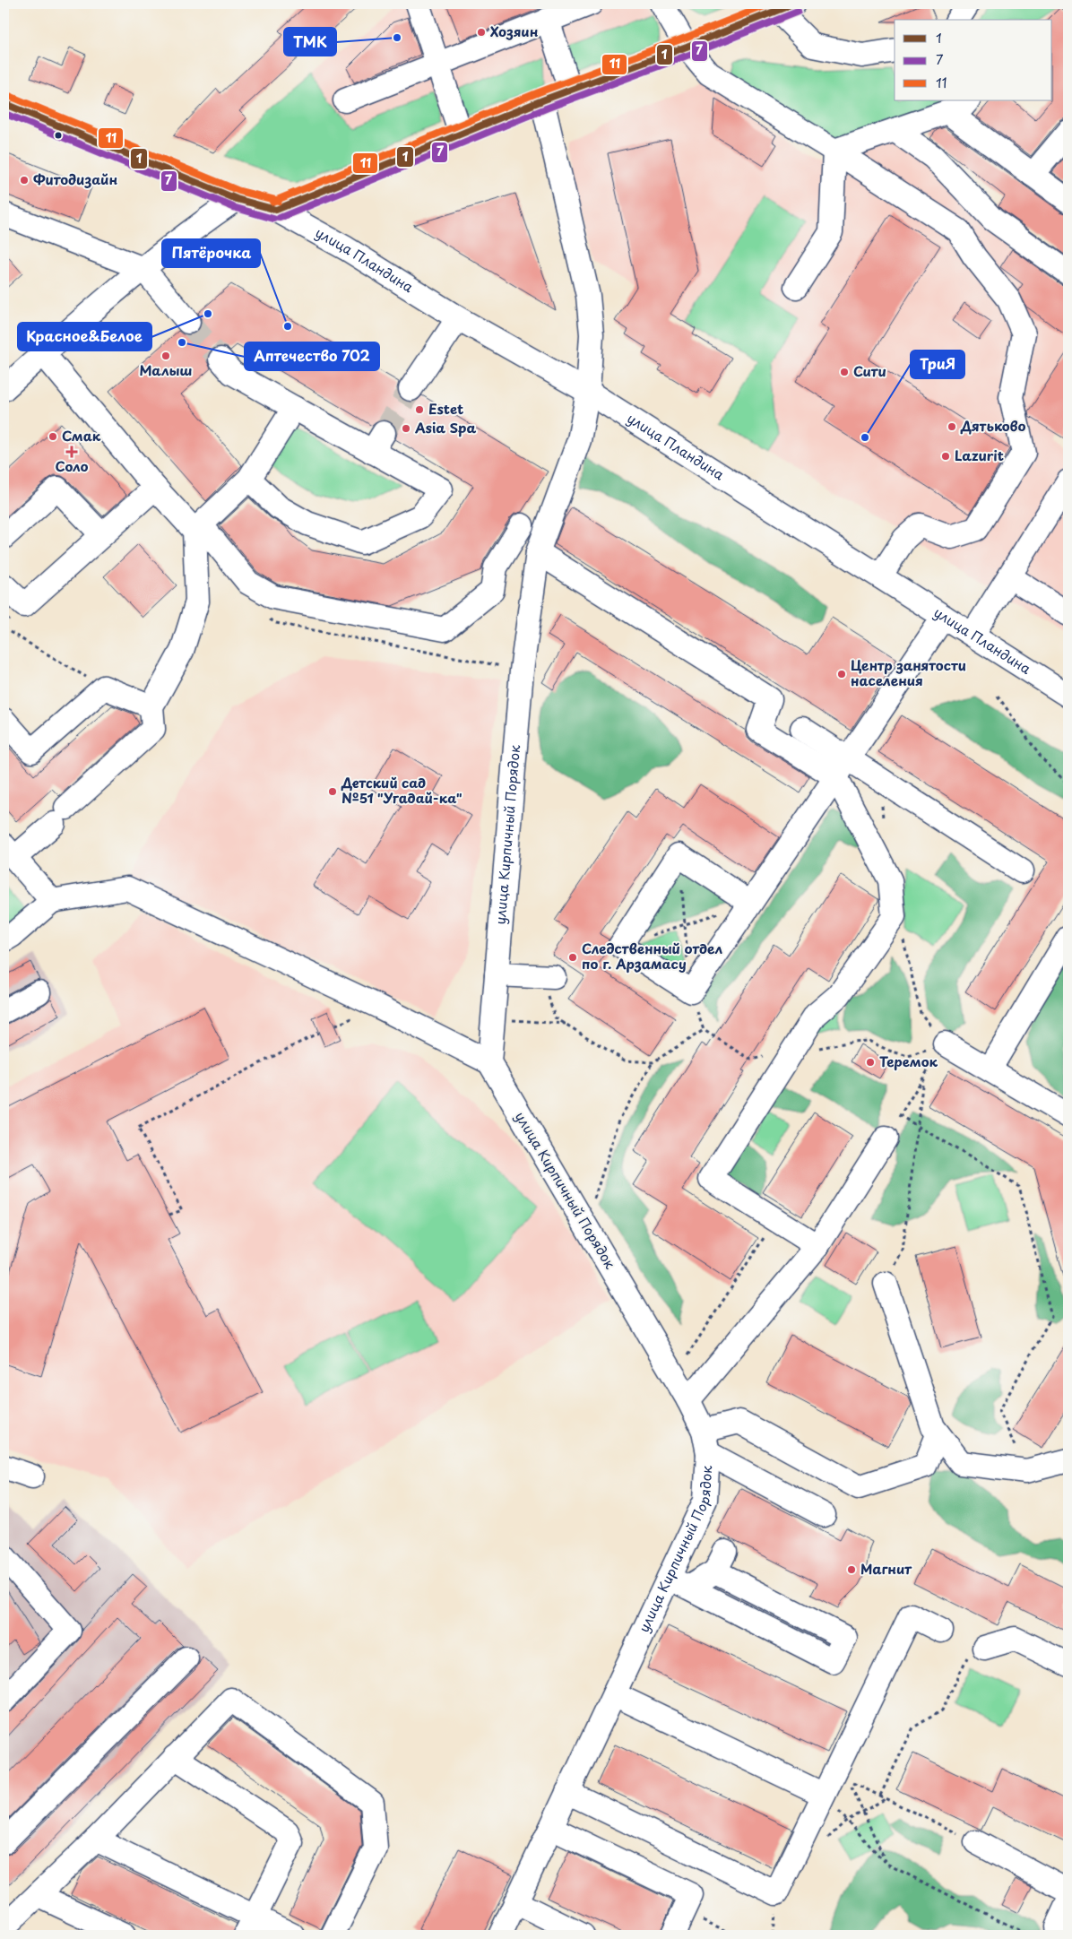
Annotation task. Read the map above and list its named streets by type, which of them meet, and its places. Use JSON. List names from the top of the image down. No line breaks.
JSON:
{"streets":{"street":["улица Пландина","улица Кирпичный Порядок"]},"crossings":[["улица Пландина","улица Кирпичный Порядок"]],"places":{"other":["Хозяин","ТМК","Фитодизайн","Красное&Белое","Пятёрочка","Аптечество 702","Малыш","Сити","Estet","Дятьково","Asia Spa","Смак","ТриЯ","Lazurit","Центр занятости населения","Детский сад №51 \"Угадай-ка\"","Следственный отдел по г. Арзамасу","Теремок","Магнит"],"health":["Соло"]},"lines":["transit line 1","transit line 11","transit line 7"],"legend":["1","7","11"]}
